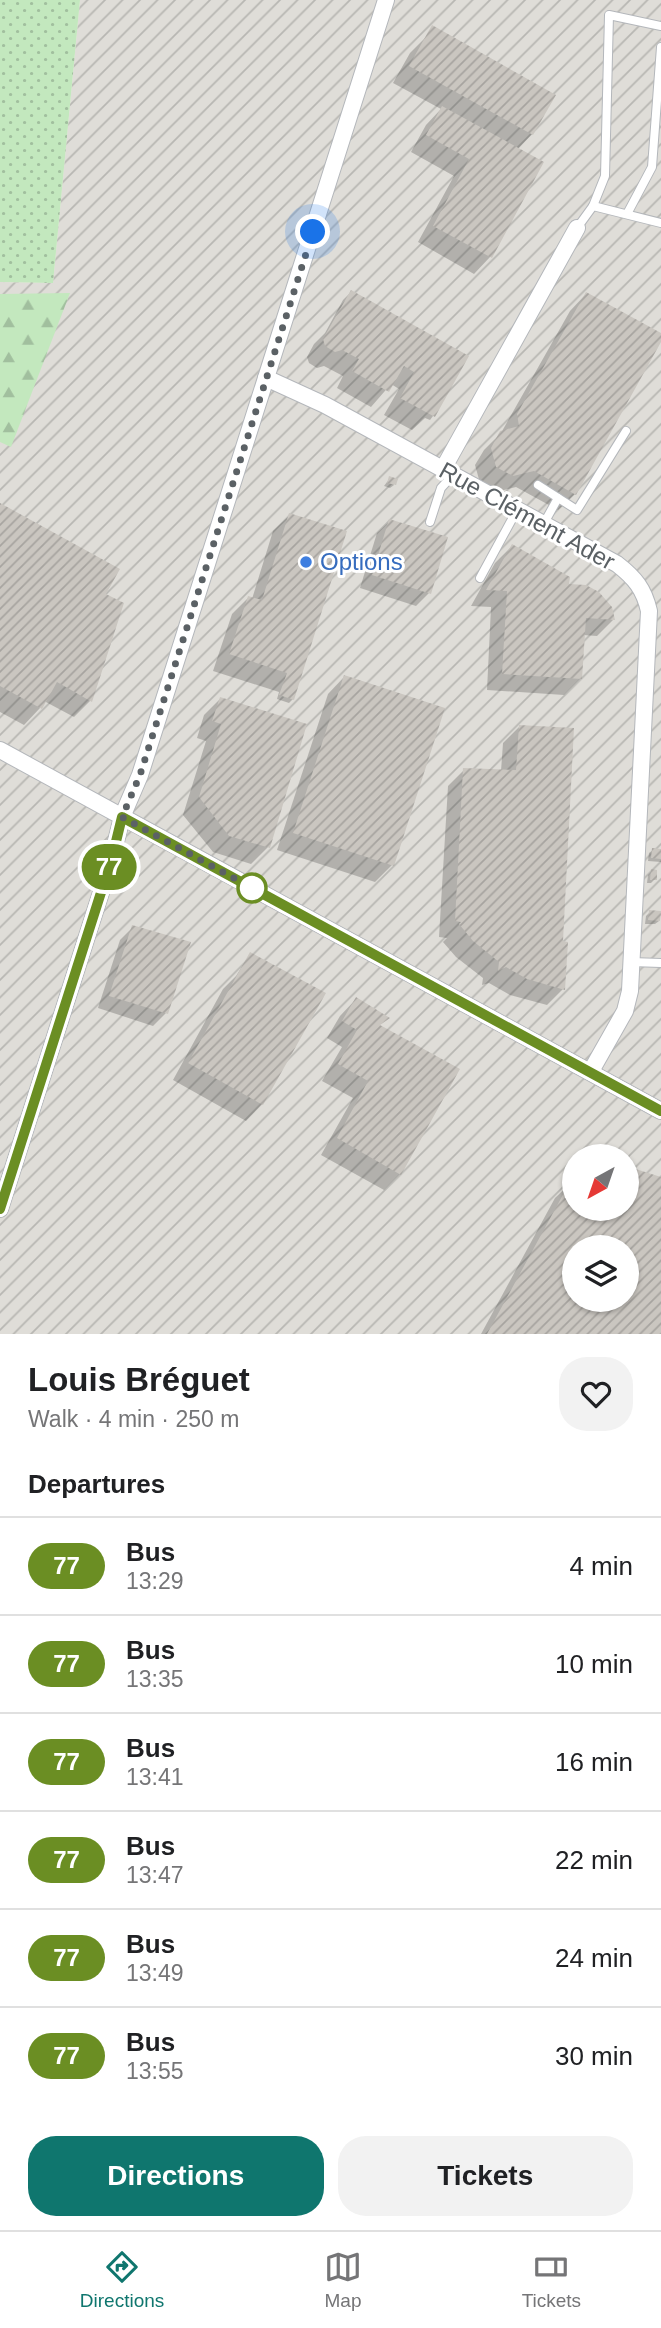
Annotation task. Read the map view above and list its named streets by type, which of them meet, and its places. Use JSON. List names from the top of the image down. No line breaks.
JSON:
{"streets":{"street":["Rue Clément Ader"]},"places":["Options"],"lines":["bus line 77"],"north":"bottom left","page":{"on_map":"77","heading":[["Louis Bréguet","Walk · 4 min · 250 m"],"Departures"],"list":[{"mark":"77","name":"Bus","note":"13:29","value":"4 min"},{"mark":"77","name":"Bus","note":"13:35","value":"10 min"},{"mark":"77","name":"Bus","note":"13:41","value":"16 min"},{"mark":"77","name":"Bus","note":"13:47","value":"22 min"},{"mark":"77","name":"Bus","note":"13:49","value":"24 min"},{"mark":"77","name":"Bus","note":"13:55","value":"30 min"}],"buttons":["Directions","Tickets"],"tabs":["Directions","Map","Tickets"]}}
